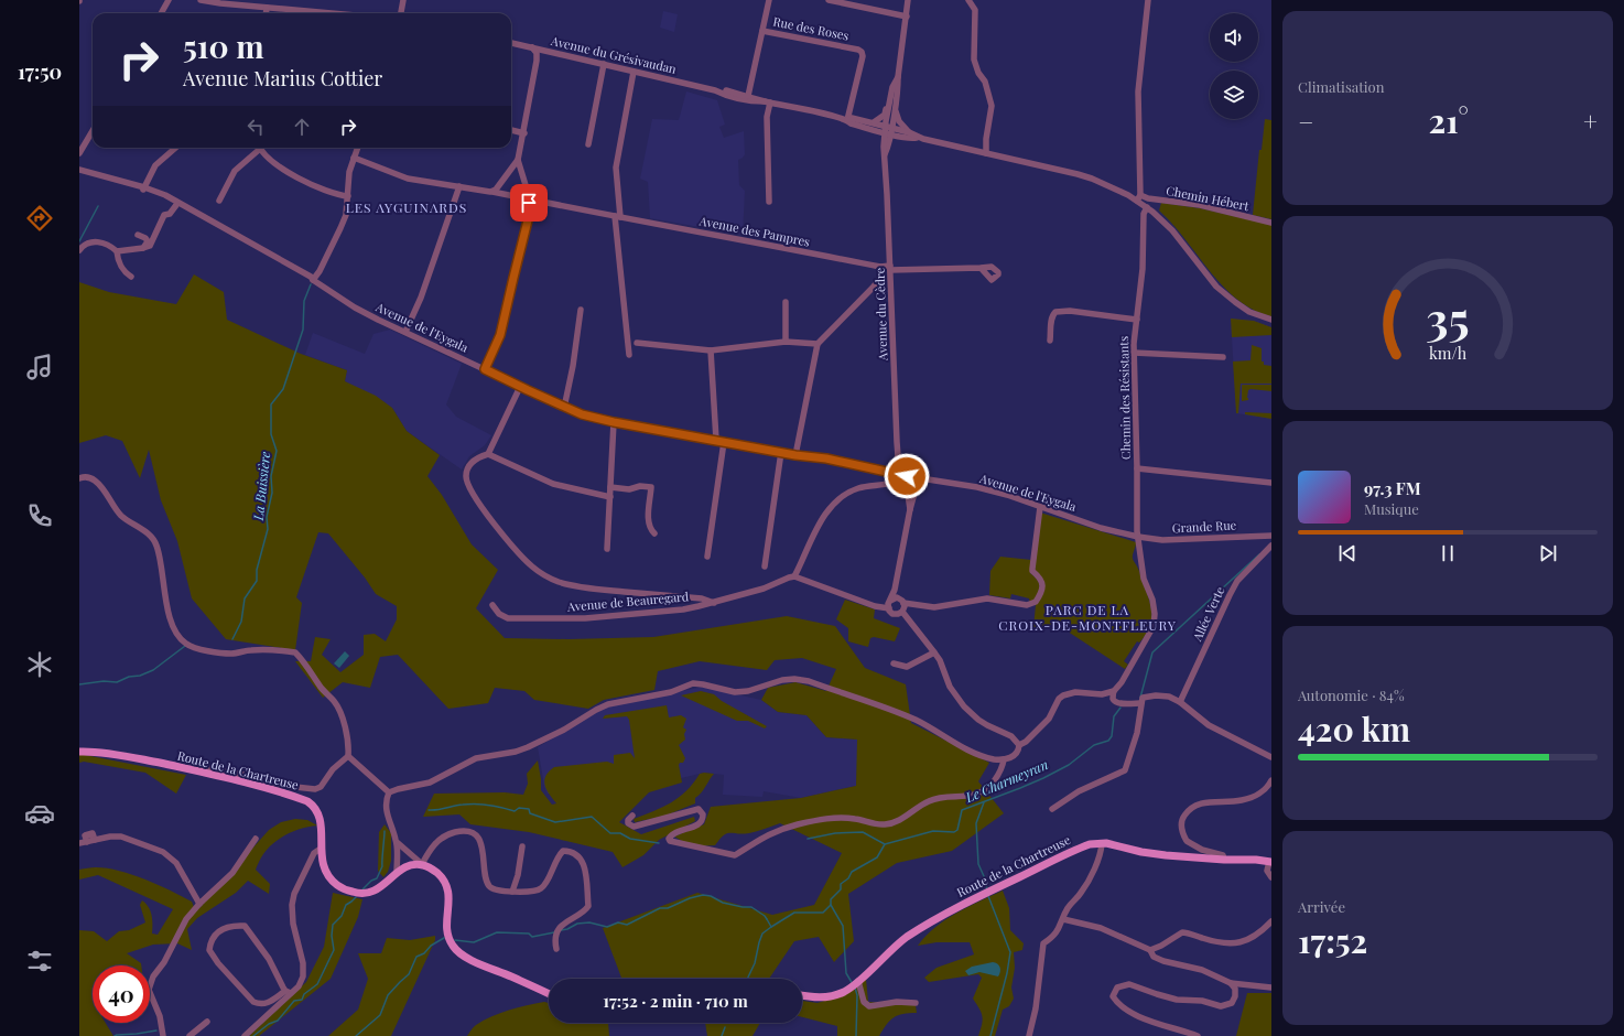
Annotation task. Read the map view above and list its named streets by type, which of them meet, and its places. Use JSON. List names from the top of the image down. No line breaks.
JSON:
{"streets":{"main road":["Route de la Chartreuse"],"street":["Rue des Roses","Avenue du Grésivaudan","Chemin Hébert","Avenue des Pampres","Avenue du Cèdre","Avenue de l'Eygala","Chemin des Résistants","Grande Rue","Avenue de Beauregard","Allée Verte"]},"crossings":[["Rue des Roses","Avenue du Grésivaudan"],["Avenue du Grésivaudan","Avenue du Cèdre"],["Avenue des Pampres","Avenue du Cèdre"],["Avenue du Cèdre","Avenue de l'Eygala"],["Avenue de l'Eygala","Chemin des Résistants"],["Avenue de l'Eygala","Grande Rue"],["Chemin des Résistants","Grande Rue"]],"districts":["LES AYGUINARDS","PARC DE LA CROIX-DE-MONTFLEURY"],"water":["La Buissière","Le Charmeyran"],"page":{"tabs":"17:50","tile":["Climatisation",["Autonomie · 84%","420 km"],["Arrivée","17:52"]],"turn":["510 m","Avenue Marius Cottier"],"heat":["−","21°","+"],"song":["97.3 FM","Musique"],"limit":"40","trip":"17:52 · 2 min · 710 m","gauge":["35","km/h"]}}
